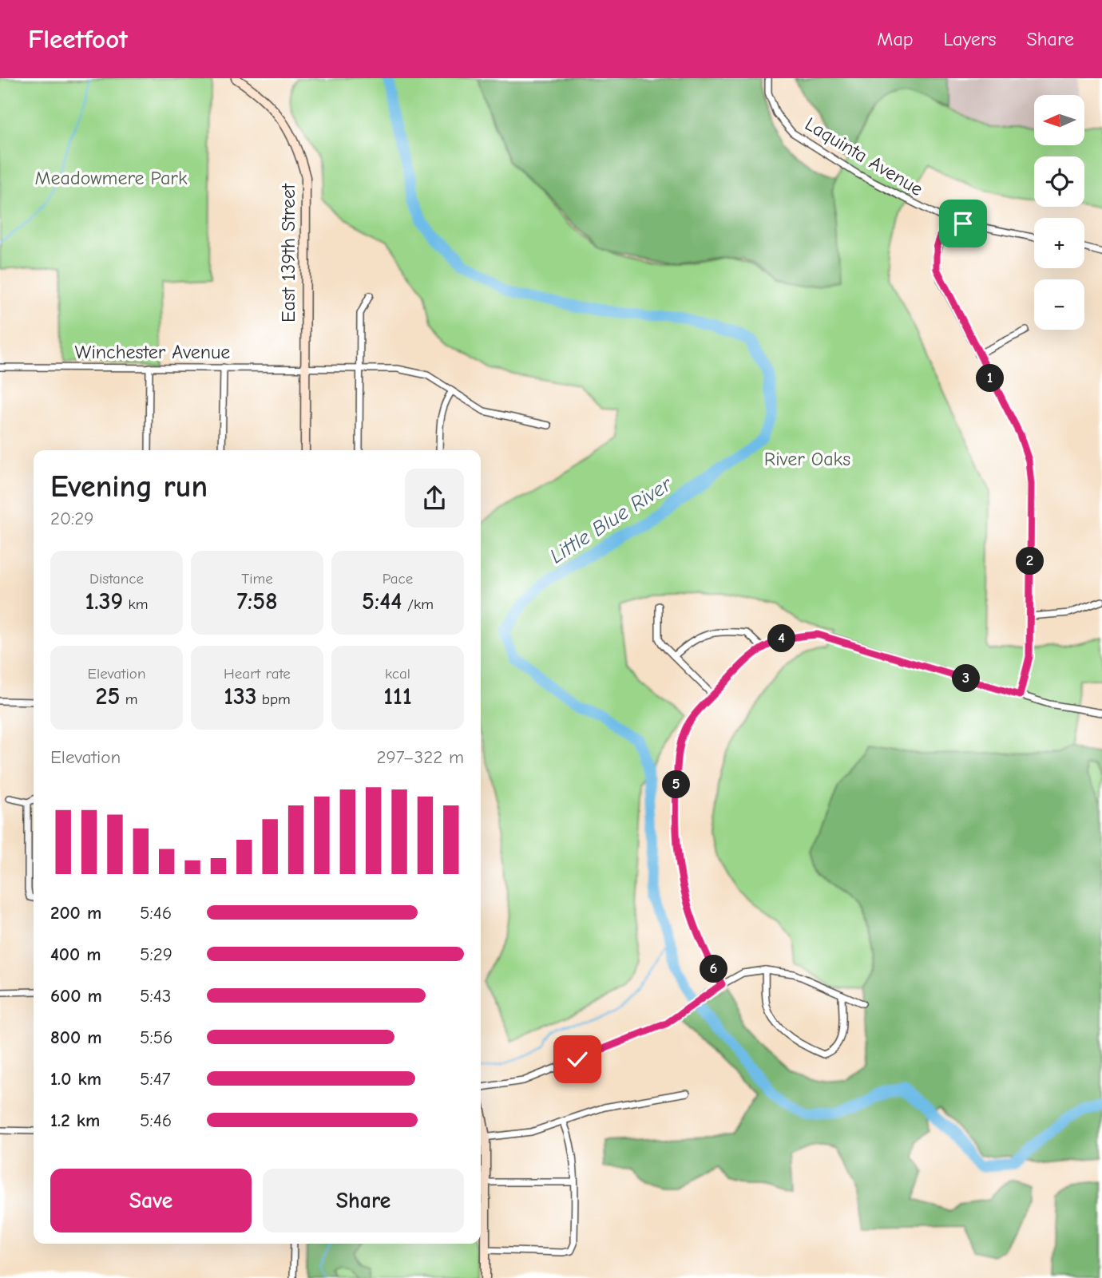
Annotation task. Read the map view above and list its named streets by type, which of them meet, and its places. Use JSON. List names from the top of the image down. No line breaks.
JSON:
{"streets":{"street":["Laquinta Avenue","East 139th Street","Winchester Avenue"]},"crossings":[["East 139th Street","Winchester Avenue"]],"water":["Little Blue River"],"parks":["Meadowmere Park","River Oaks"],"north":"left","page":{"header":"Fleetfoot","nav":["Map","Layers","Share"],"map_buttons":["+","−"],"pins":["1","2","4","3","5","6"],"heading":["Evening run","20:29"],"stats":[["Distance","1.39 km"],["Time","7:58"],["Pace","5:44 /km"],["Elevation","25 m"],["Heart rate","133 bpm"],["kcal","111"]],"chart":["Elevation","297–322 m"],"list":[{"name":"200 m","note":"5:46"},{"name":"400 m","note":"5:29"},{"name":"600 m","note":"5:43"},{"name":"800 m","note":"5:56"},{"name":"1.0 km","note":"5:47"},{"name":"1.2 km","note":"5:46"}],"buttons":["Save","Share"]}}
